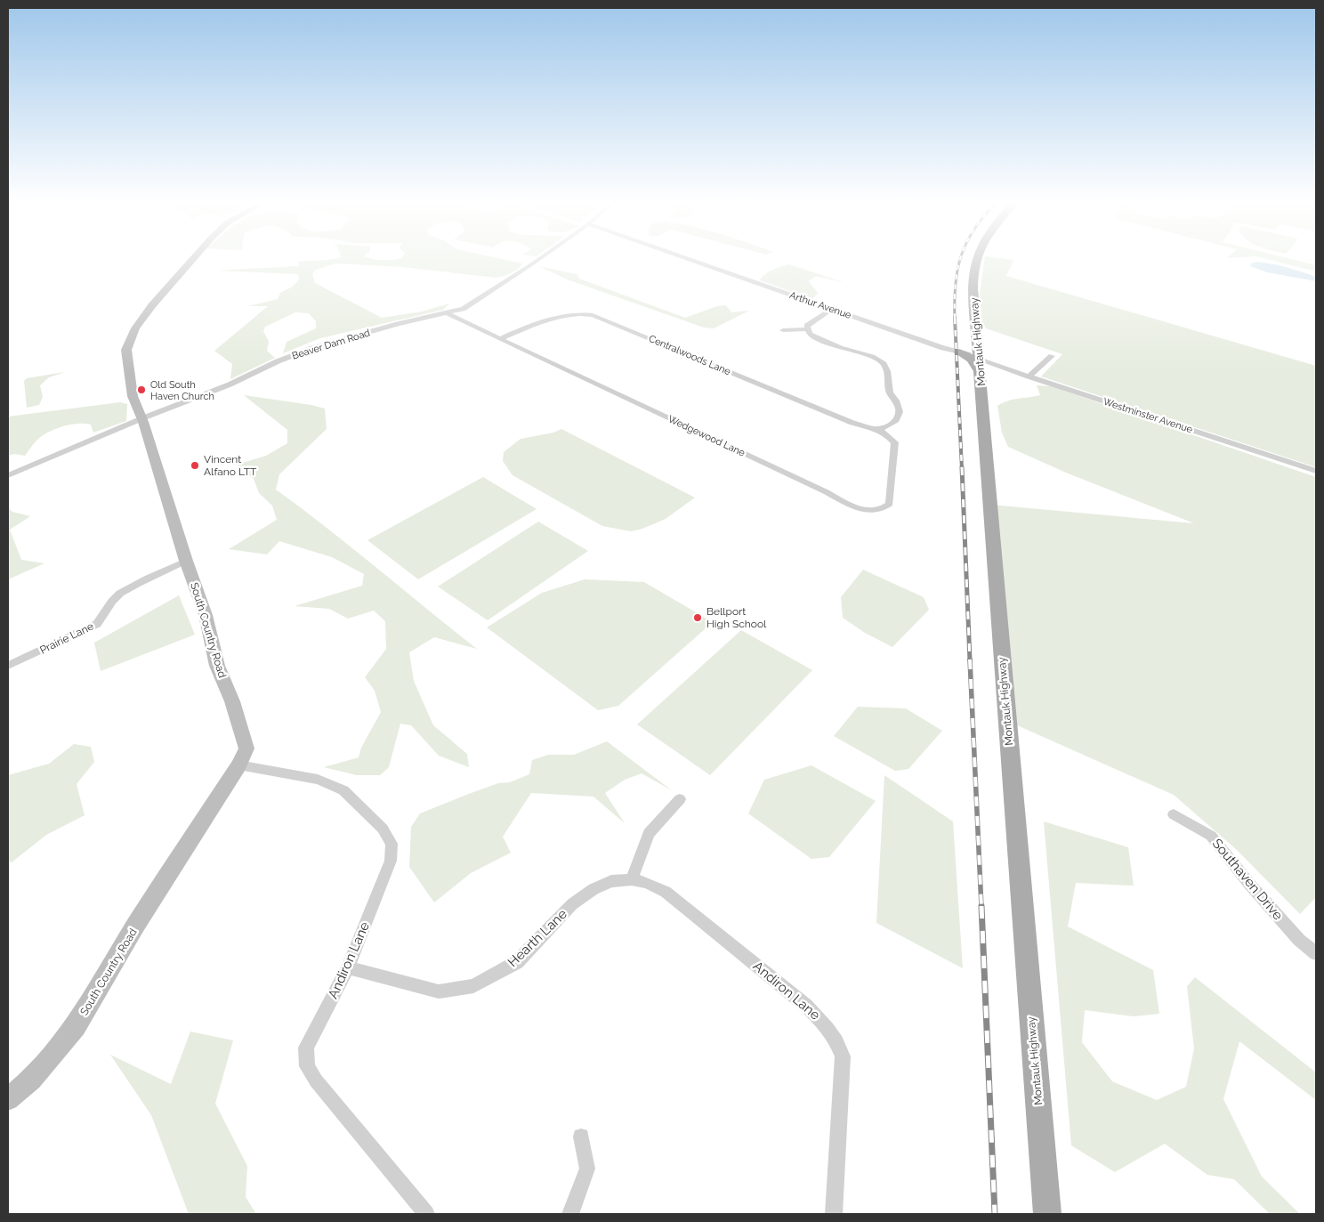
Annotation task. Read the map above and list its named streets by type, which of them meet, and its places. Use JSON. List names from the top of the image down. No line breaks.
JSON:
{"streets":{"main road":["Montauk Highway","South Country Road"],"street":["Arthur Avenue","Beaver Dam Road","Centralwoods Lane","Westminster Avenue","Wedgewood Lane","Prairie Lane","Southaven Drive","Hearth Lane","Andiron Lane"]},"crossings":[["Arthur Avenue","Montauk Highway"],["Arthur Avenue","Westminster Avenue"],["Montauk Highway","Westminster Avenue"],["Beaver Dam Road","Wedgewood Lane"],["Beaver Dam Road","South Country Road"],["Centralwoods Lane","Wedgewood Lane"],["South Country Road","Prairie Lane"],["South Country Road","Andiron Lane"],["Hearth Lane","Andiron Lane"]],"places":["Old South Haven Church","Vincent Alfano LTT","Bellport High School"]}
